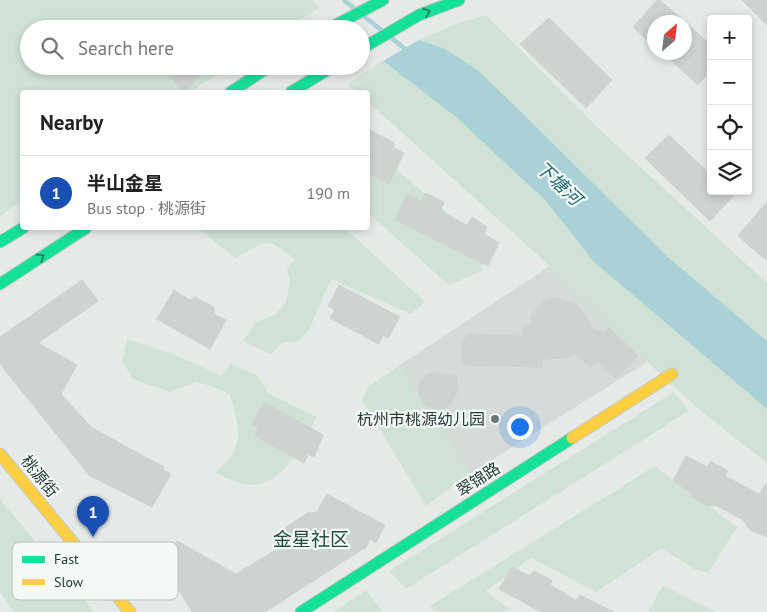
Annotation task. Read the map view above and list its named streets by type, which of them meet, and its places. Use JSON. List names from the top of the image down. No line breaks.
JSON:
{"streets":{"street":["桃源街","翠锦路"]},"districts":["金星社区"],"water":["下塘河"],"places":["杭州市桃源幼儿园"],"legend":["Fast","Slow"],"north":"top right","page":{"map_buttons":["+","−"],"search":"Search here","heading":"Nearby","list":[{"mark":"1","name":"半山金星","note":"Bus stop · 桃源街","value":"190 m"}],"pins":"1"}}
